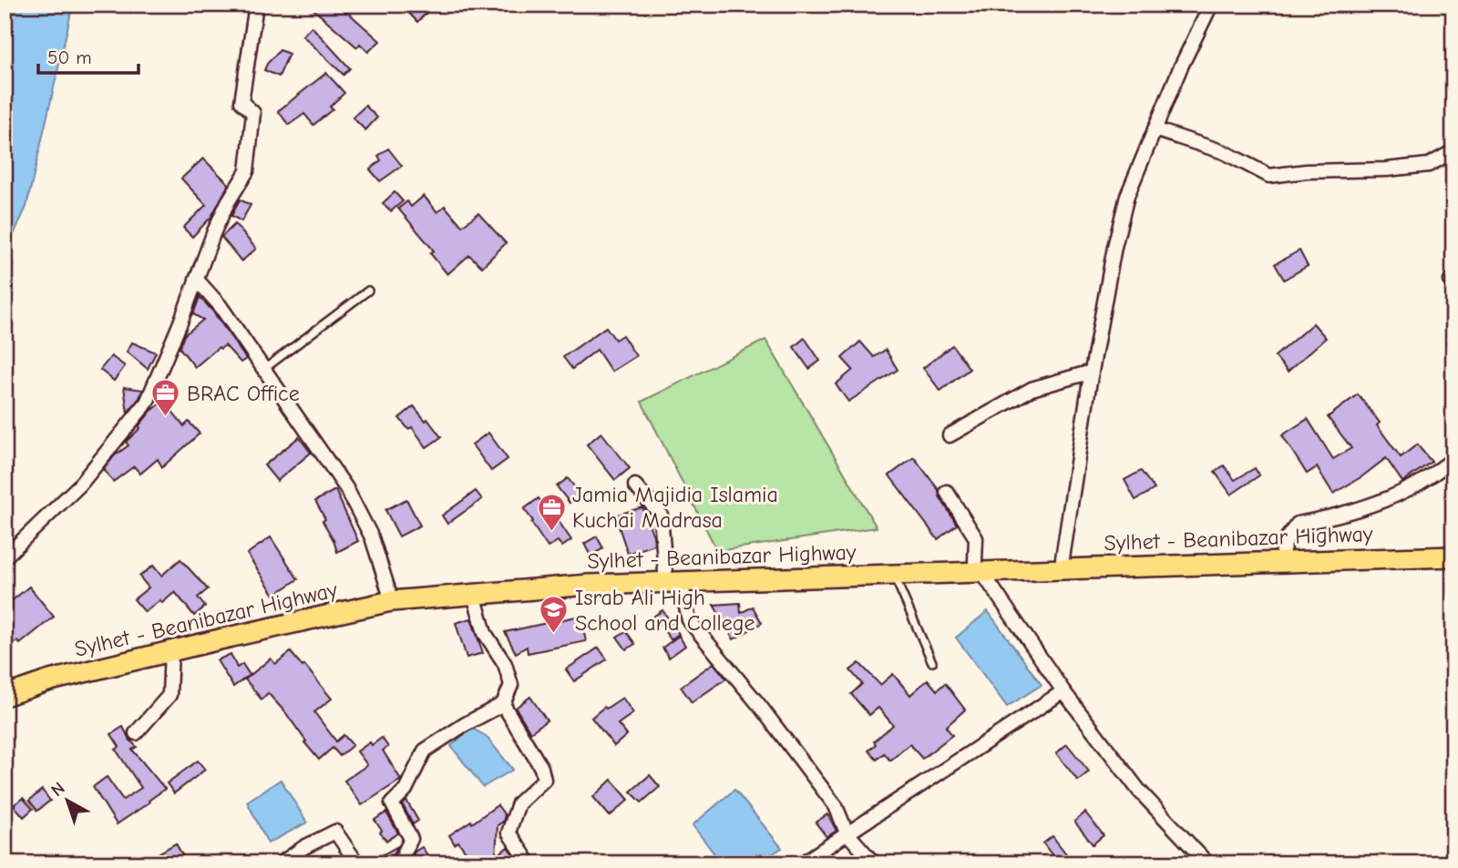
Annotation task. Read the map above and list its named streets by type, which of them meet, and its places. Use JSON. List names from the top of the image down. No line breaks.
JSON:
{"streets":{"main road":["Sylhet - Beanibazar Highway"]},"places":{"office":["BRAC Office","Jamia Majidia Islamia Kuchai Madrasa"],"school or university":["Israb Ali High School and College"]},"scale_bar":"50 m","north":"top left"}
